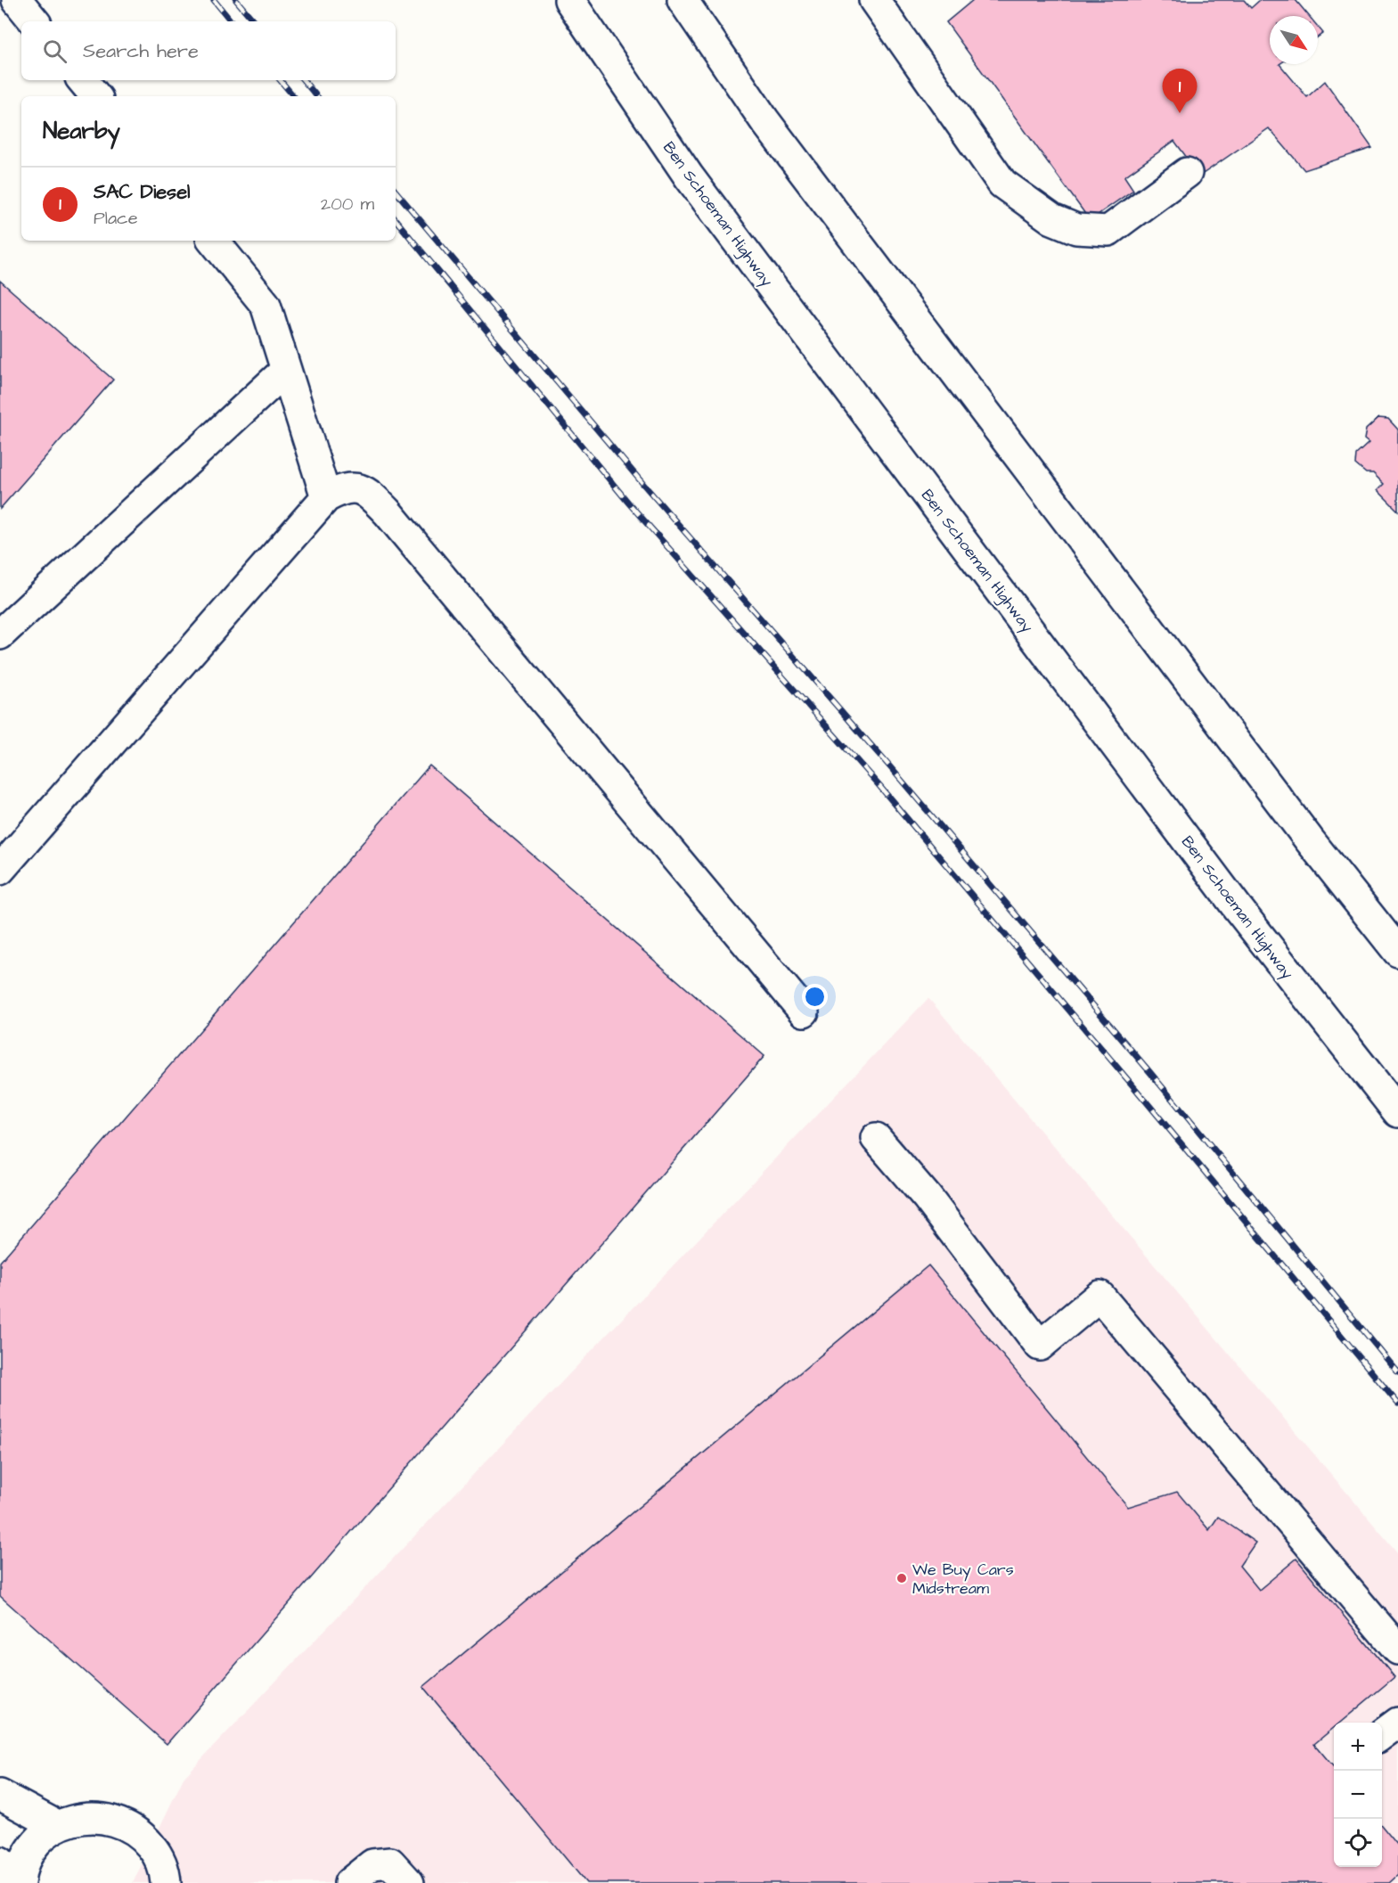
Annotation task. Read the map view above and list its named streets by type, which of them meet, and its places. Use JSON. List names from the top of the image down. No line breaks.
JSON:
{"streets":{"main road":["Ben Schoeman Highway"]},"places":["We Buy Cars Midstream"],"north":"bottom right","page":{"search":"Search here","pins":"1","heading":"Nearby","list":[{"mark":"1","name":"SAC Diesel","note":"Place","value":"200 m"}],"map_buttons":["+","−"]}}
